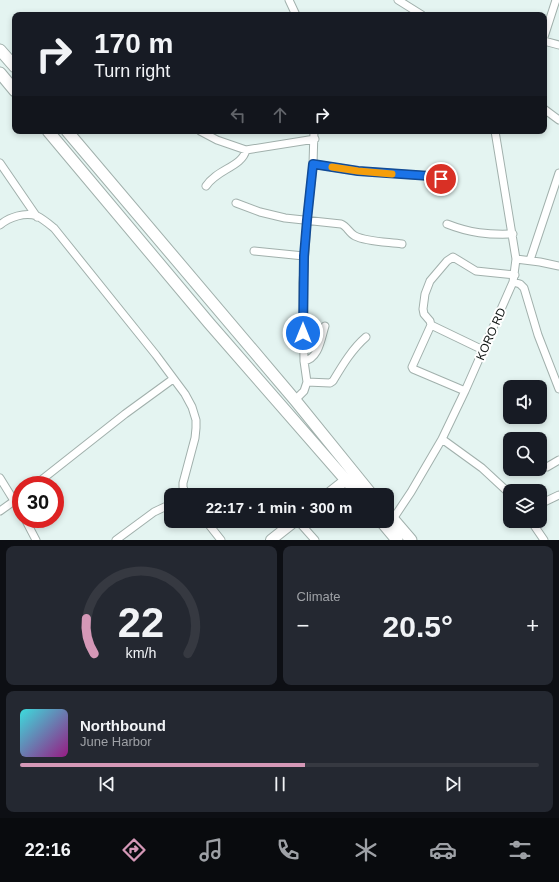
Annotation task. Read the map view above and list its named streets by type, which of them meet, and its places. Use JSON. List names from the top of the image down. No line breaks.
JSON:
{"streets":{"street":["KORO RD"]},"page":{"turn":["170 m","Turn right"],"limit":"30","trip":"22:17 · 1 min · 300 m","tile":"Climate","heat":["−","20.5°","+"],"song":["Northbound","June Harbor"],"tabs":"22:16","gauge":["22","km/h"]}}
